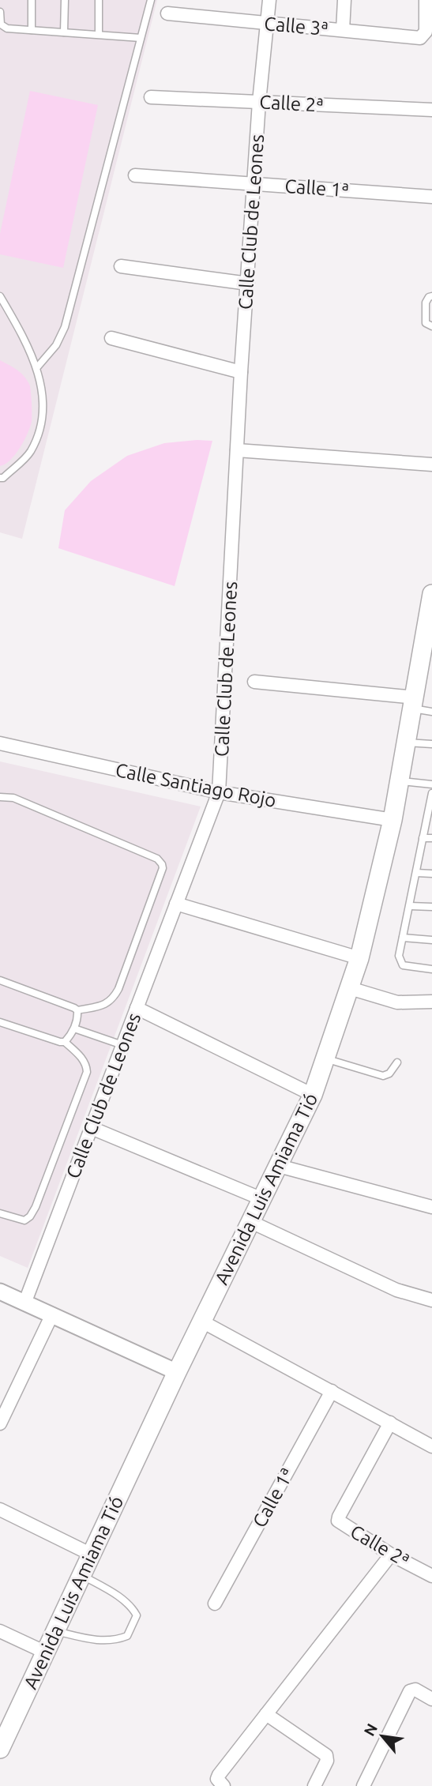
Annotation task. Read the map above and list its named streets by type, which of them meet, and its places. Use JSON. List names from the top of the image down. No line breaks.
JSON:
{"streets":{"main road":["Avenida Luis Amiama Tió"],"street":["Calle 3ª","Calle 2ª","Calle 1ª","Calle Club de Leones","Calle Santiago Rojo"]},"crossings":[["Calle 3ª","Calle Club de Leones"],["Calle 2ª","Calle Club de Leones"],["Calle 1ª","Calle Club de Leones"],["Calle Club de Leones","Calle Santiago Rojo"],["Calle Santiago Rojo","Avenida Luis Amiama Tió"]],"north":"top left"}
